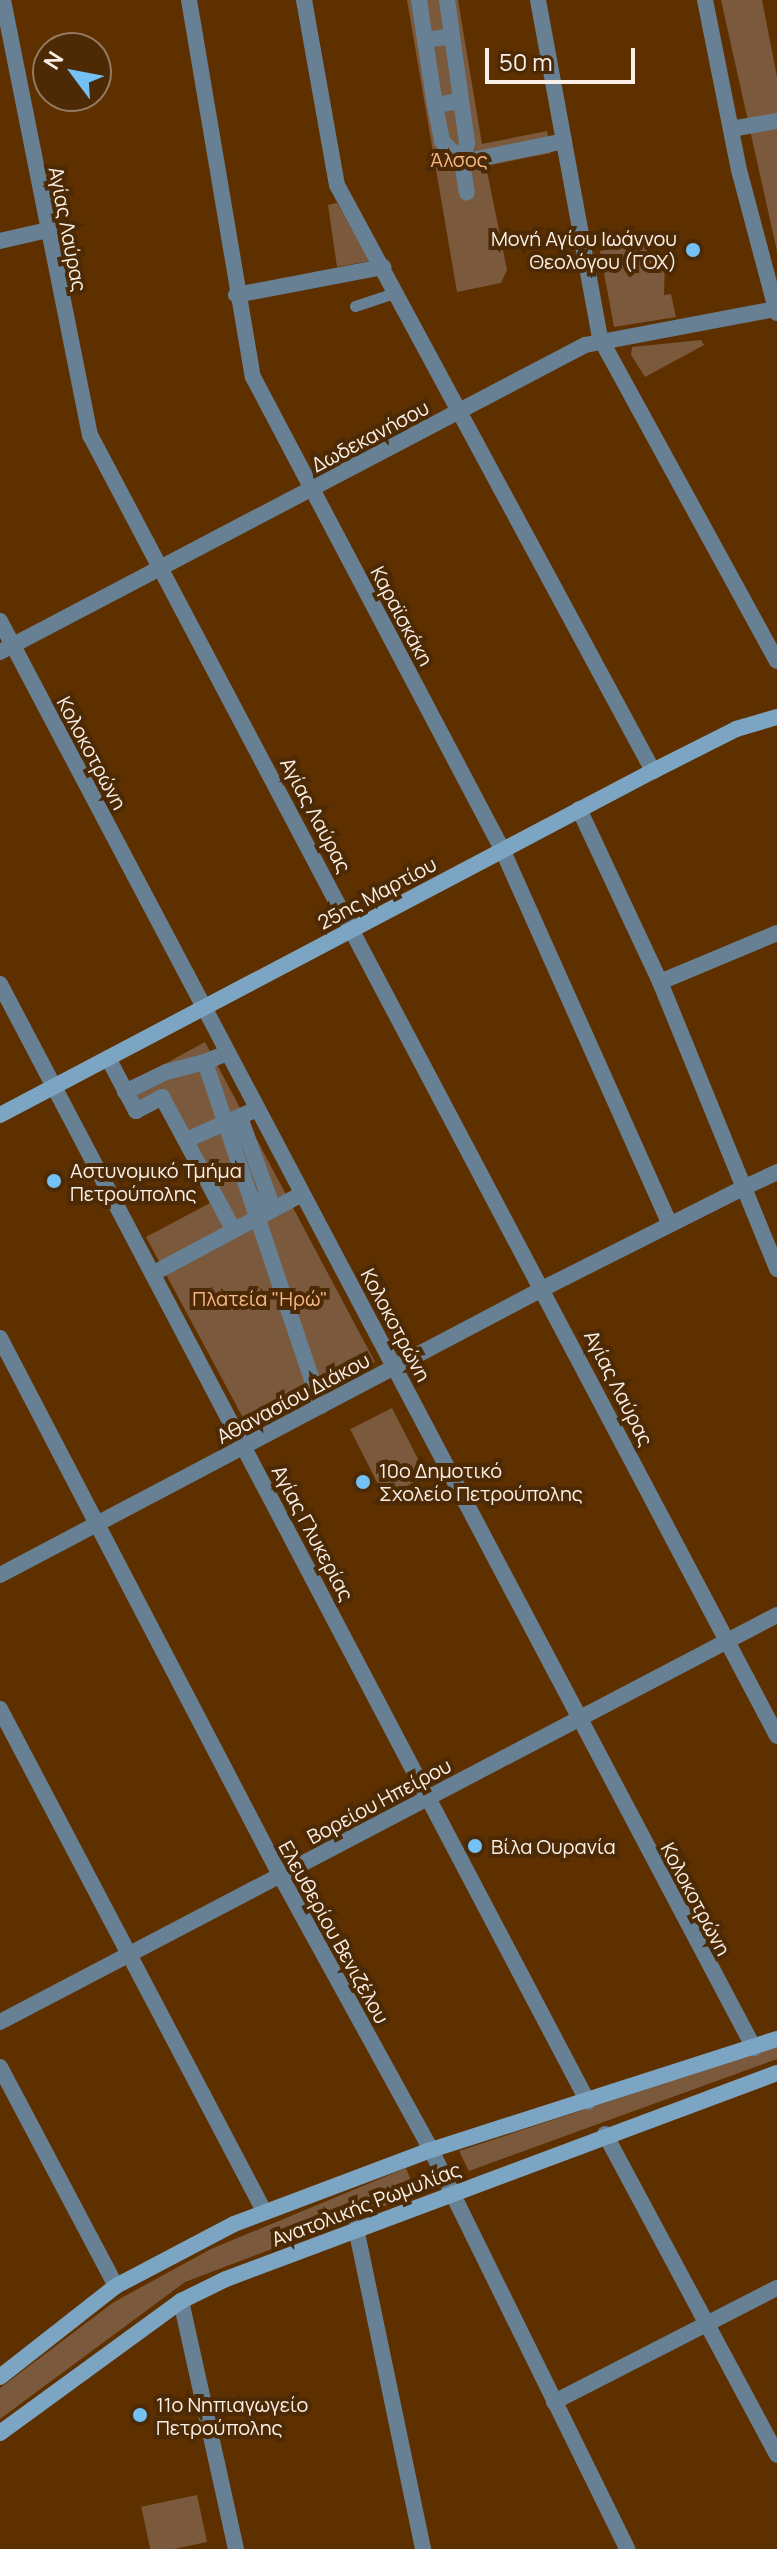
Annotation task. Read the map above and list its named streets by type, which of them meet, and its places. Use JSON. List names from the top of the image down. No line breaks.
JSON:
{"streets":{"main road":["25ης Μαρτίου","Ανατολικής Ρωμυλίας"],"street":["Αγίας Λαύρας","Δωδεκανήσου","Καραϊσκάκη","Κολοκοτρώνη","Αθανασίου Διάκου","Αγίας Γλυκερίας","Βορείου Ηπείρου","Ελευθερίου Βενιζέλου"]},"crossings":[["Αγίας Λαύρας","Δωδεκανήσου"],["Αγίας Λαύρας","25ης Μαρτίου"],["Αγίας Λαύρας","Αθανασίου Διάκου"],["Αγίας Λαύρας","Βορείου Ηπείρου"],["Δωδεκανήσου","Καραϊσκάκη"],["Δωδεκανήσου","Κολοκοτρώνη"],["Καραϊσκάκη","25ης Μαρτίου"],["Καραϊσκάκη","Αθανασίου Διάκου"],["Κολοκοτρώνη","25ης Μαρτίου"],["Κολοκοτρώνη","Αθανασίου Διάκου"],["Κολοκοτρώνη","Βορείου Ηπείρου"],["Κολοκοτρώνη","Ανατολικής Ρωμυλίας"],["25ης Μαρτίου","Αγίας Γλυκερίας"],["Αθανασίου Διάκου","Αγίας Γλυκερίας"],["Αθανασίου Διάκου","Ελευθερίου Βενιζέλου"],["Αγίας Γλυκερίας","Βορείου Ηπείρου"],["Αγίας Γλυκερίας","Ανατολικής Ρωμυλίας"],["Βορείου Ηπείρου","Ελευθερίου Βενιζέλου"],["Ελευθερίου Βενιζέλου","Ανατολικής Ρωμυλίας"]],"parks":["Άλσος","Πλατεία \"Ηρώ\""],"places":["Μονή Αγίου Ιωάννου Θεολόγου (ΓΟΧ)","Αστυνομικό Τμήμα Πετρούπολης","10ο Δημοτικό Σχολείο Πετρούπολης","Βίλα Ουρανία","11ο Νηπιαγωγείο Πετρούπολης"],"scale_bar":"50 m","north":"top left"}
